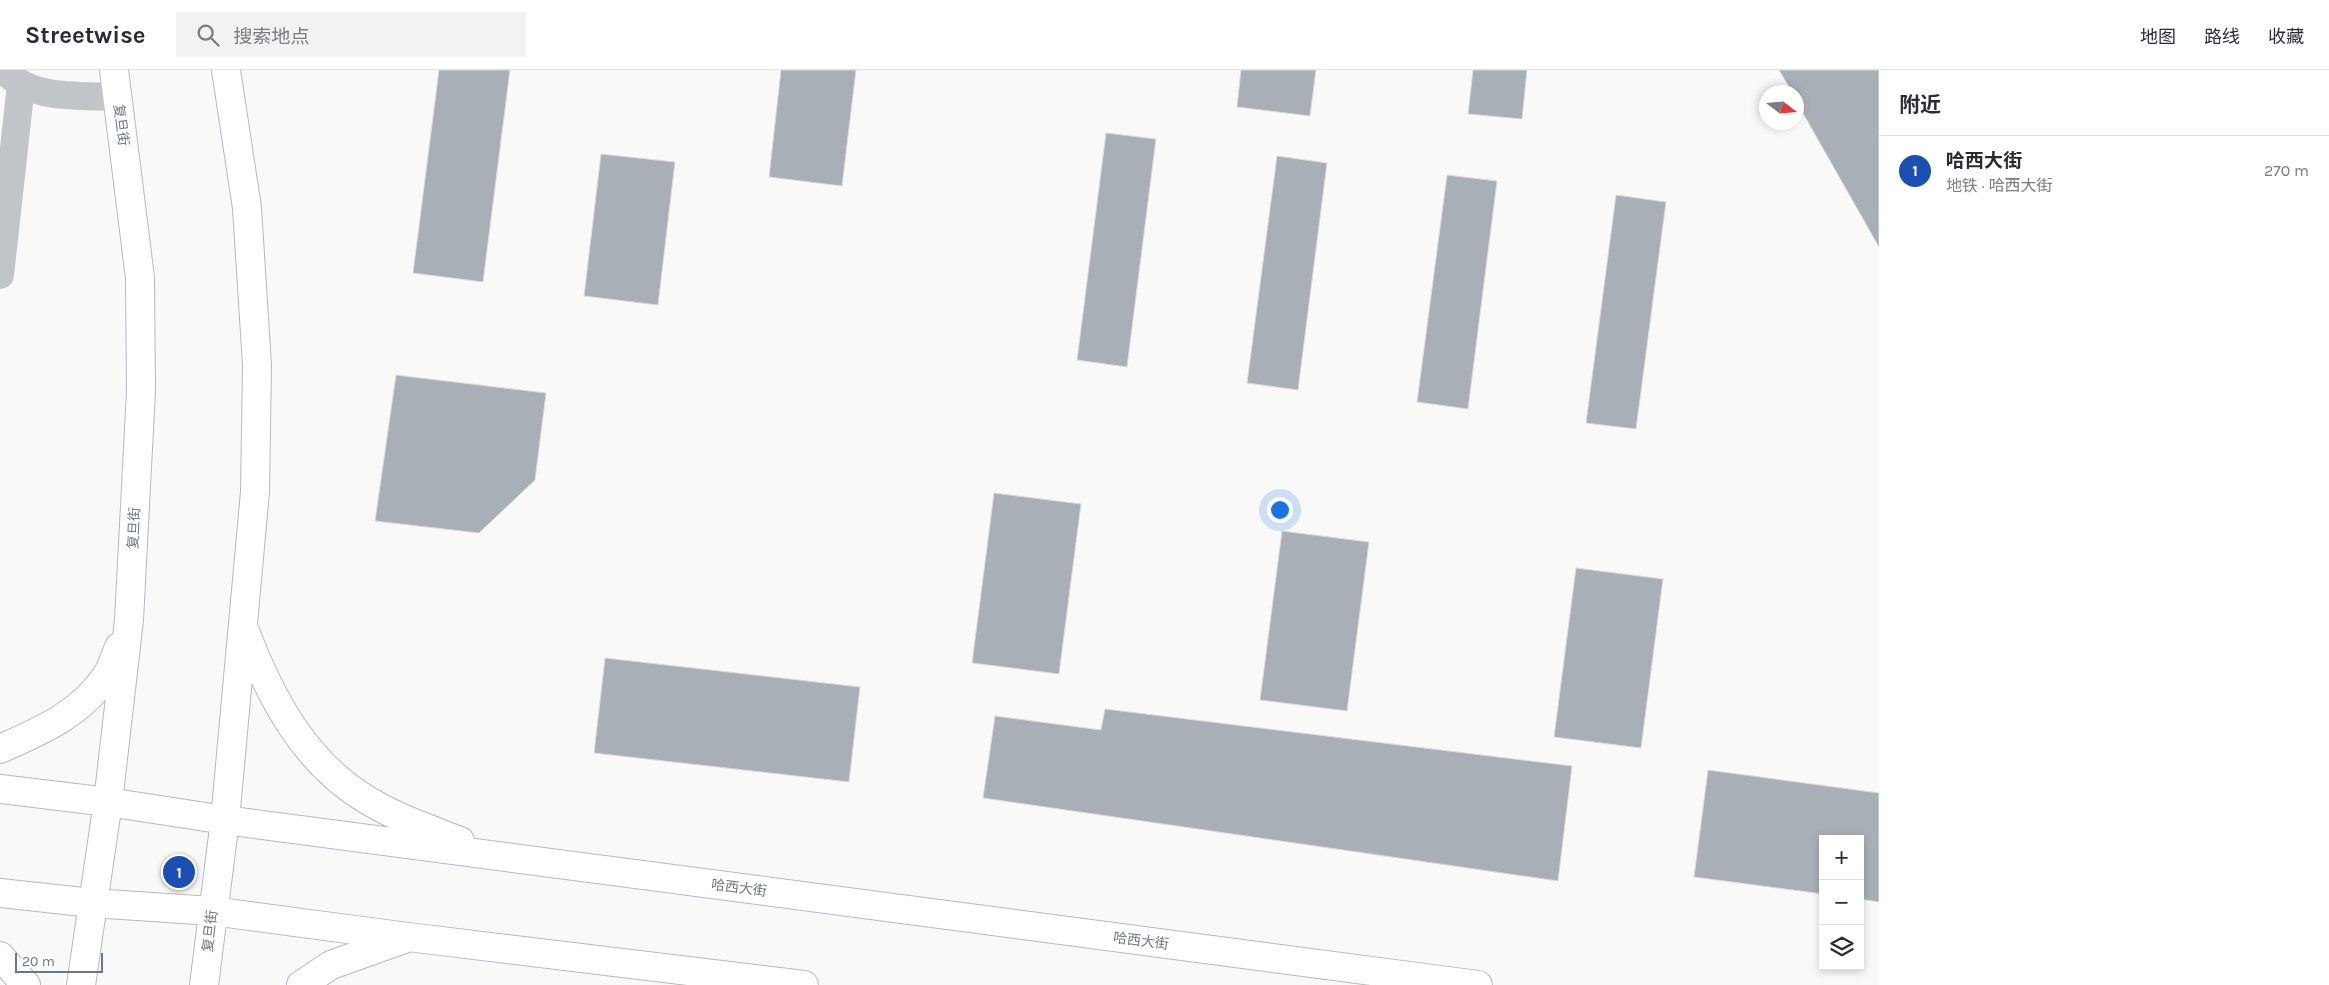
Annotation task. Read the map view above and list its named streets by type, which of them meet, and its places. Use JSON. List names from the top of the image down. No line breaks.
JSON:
{"streets":{"main road":["复旦街","哈西大街"]},"crossings":[["复旦街","哈西大街"]],"scale_bar":"20 m","north":"right","page":{"header":"Streetwise","search":"搜索地点","nav":["地图","路线","收藏"],"heading":"附近","list":[{"mark":"1","name":"哈西大街","note":"地铁 · 哈西大街","value":"270 m"}],"map_buttons":["+","−"],"pins":"1","scale":"20 m"}}
